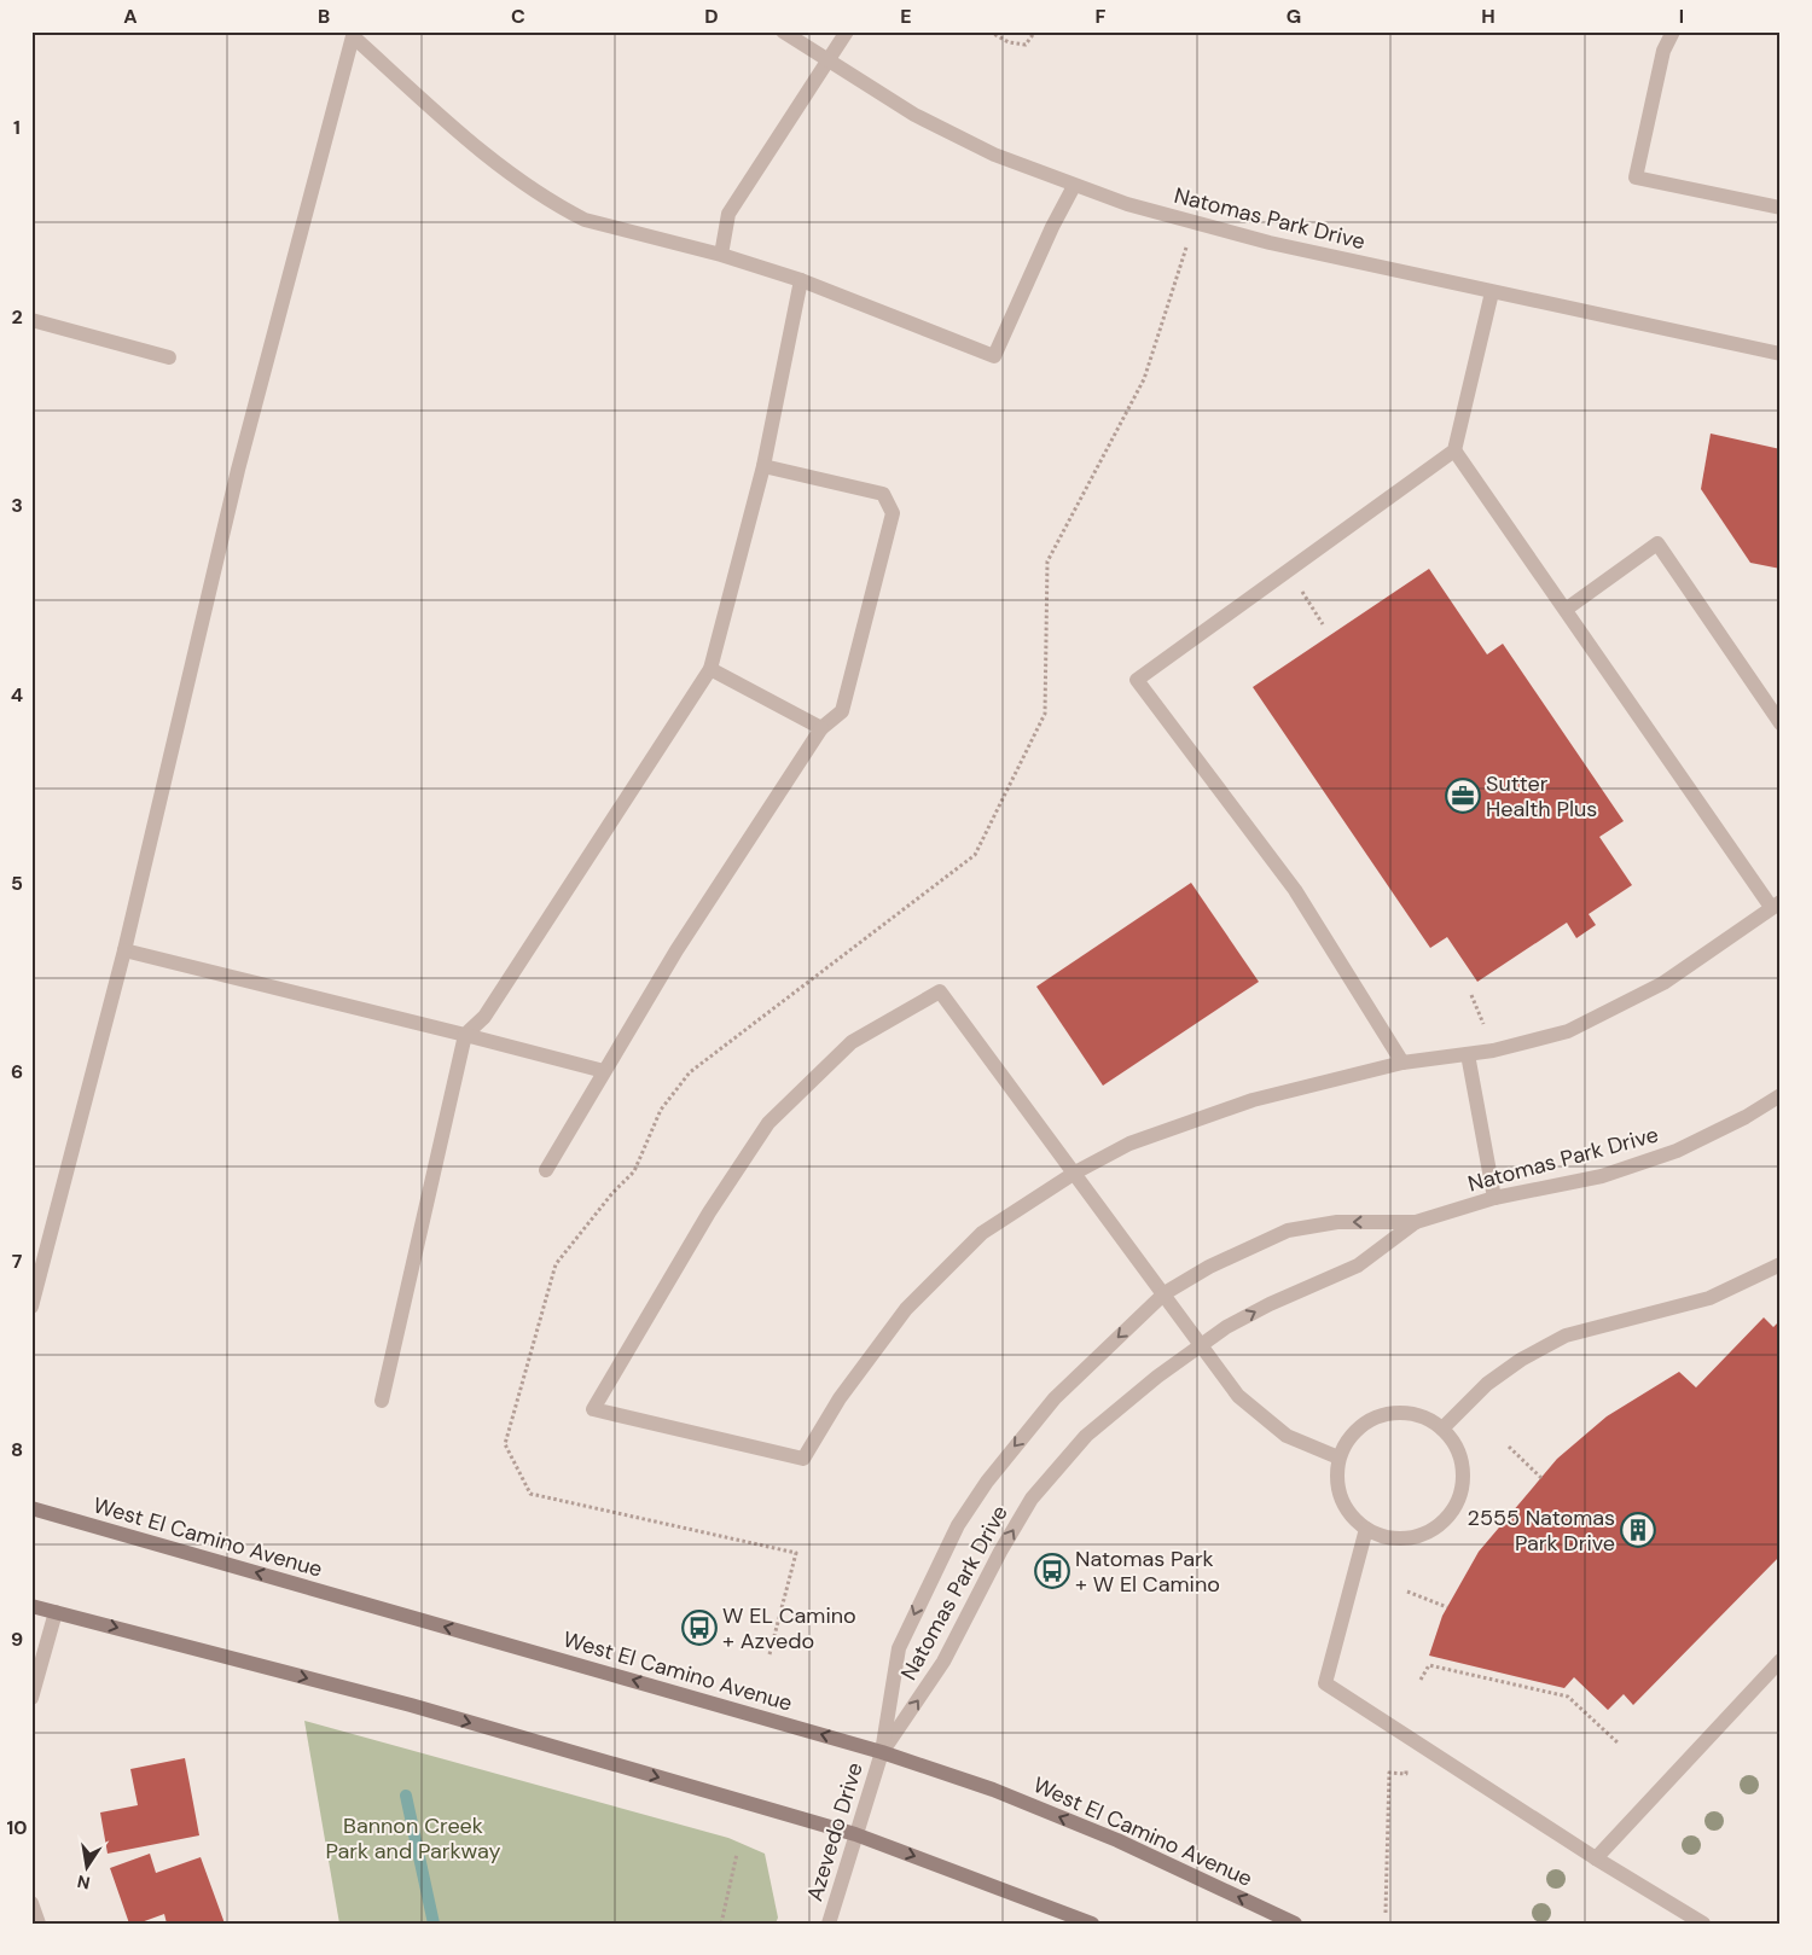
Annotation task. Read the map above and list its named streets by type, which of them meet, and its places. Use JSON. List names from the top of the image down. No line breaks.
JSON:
{"streets":{"main road":["West El Camino Avenue"],"street":["Natomas Park Drive","Azevedo Drive"]},"crossings":[["Natomas Park Drive","West El Camino Avenue"],["Natomas Park Drive","Azevedo Drive"],["West El Camino Avenue","Azevedo Drive"]],"parks":["Bannon Creek Park and Parkway"],"places":{"office":["Sutter Health Plus"],"building":["2555 Natomas Park Drive"],"bus stop":["Natomas Park + W El Camino","W EL Camino + Azvedo"]},"north":"bottom","grid":{"columns":["A","B","C","D","E","F","G","H","I"],"rows":["1","2","3","4","5","6","7","8","9","10"]}}
